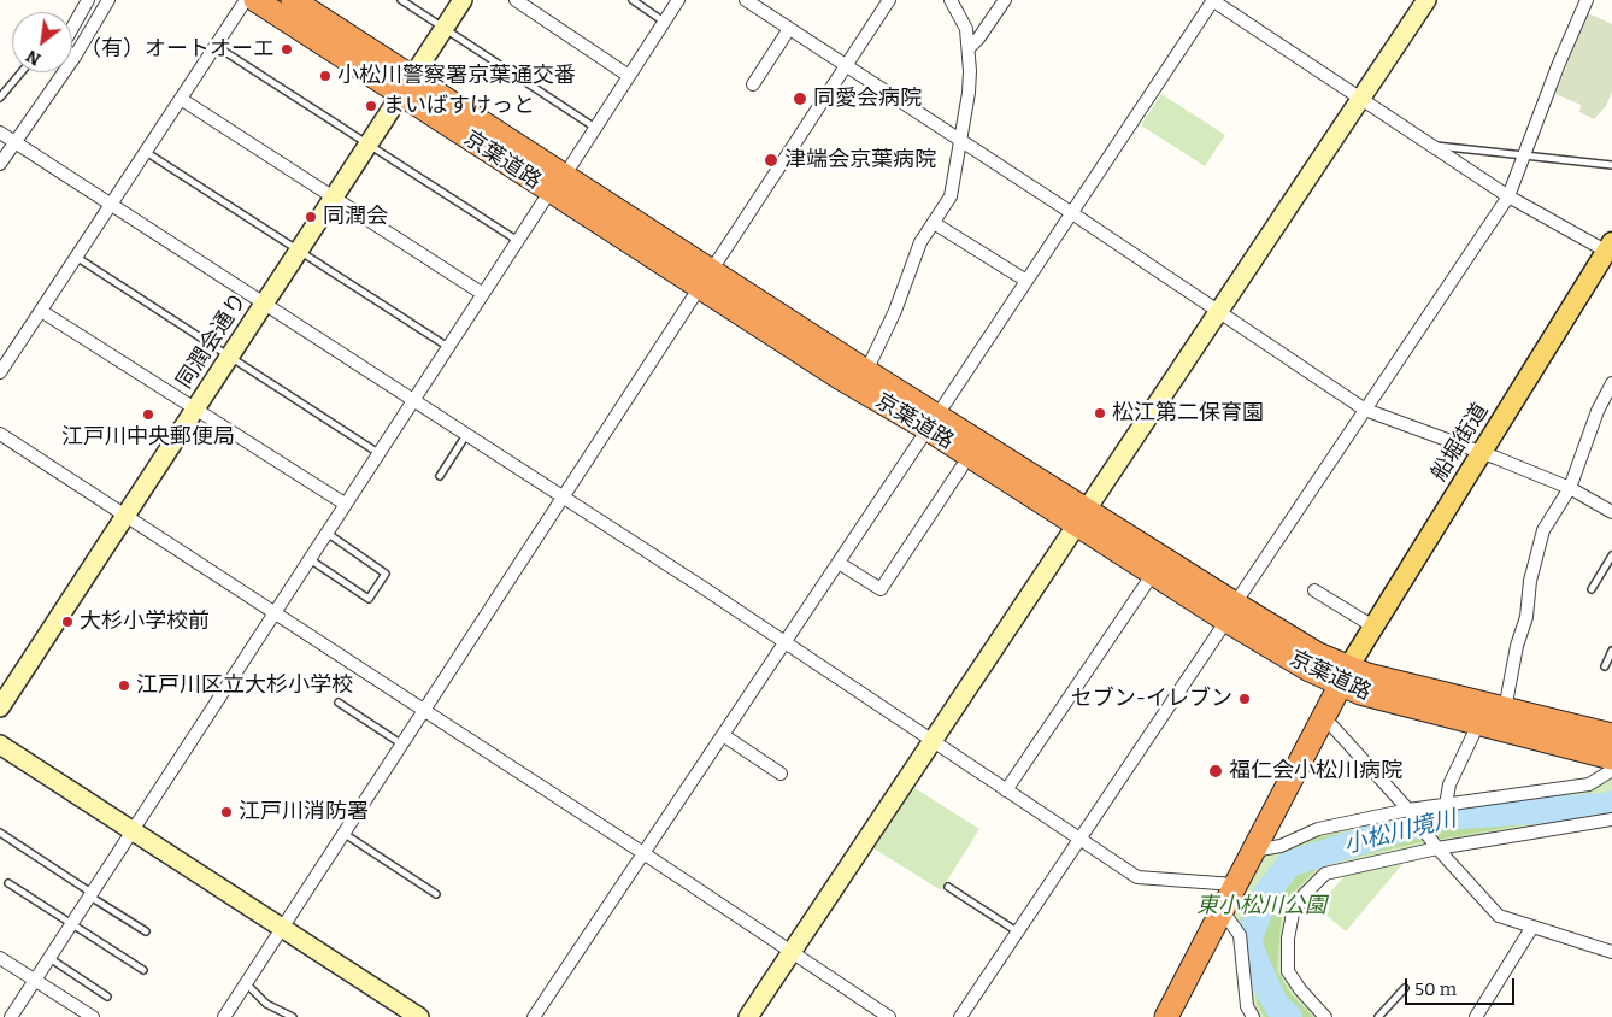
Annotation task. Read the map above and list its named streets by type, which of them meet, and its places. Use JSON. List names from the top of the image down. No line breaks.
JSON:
{"streets":{"highway":["京葉道路"],"main road":["船堀街道"],"street":["同潤会通り"]},"crossings":[["京葉道路","同潤会通り"],["京葉道路","船堀街道"]],"water":["小松川境川"],"parks":["東小松川公園"],"places":["（有）オートオーエ","小松川警察署京葉通交番","同愛会病院","まいばすけっと","津端会京葉病院","同潤会","松江第二保育園","江戸川中央郵便局","大杉小学校前","江戸川区立大杉小学校","セブン-イレブン","福仁会小松川病院","江戸川消防署"],"scale_bar":"50 m","north":"bottom left"}
